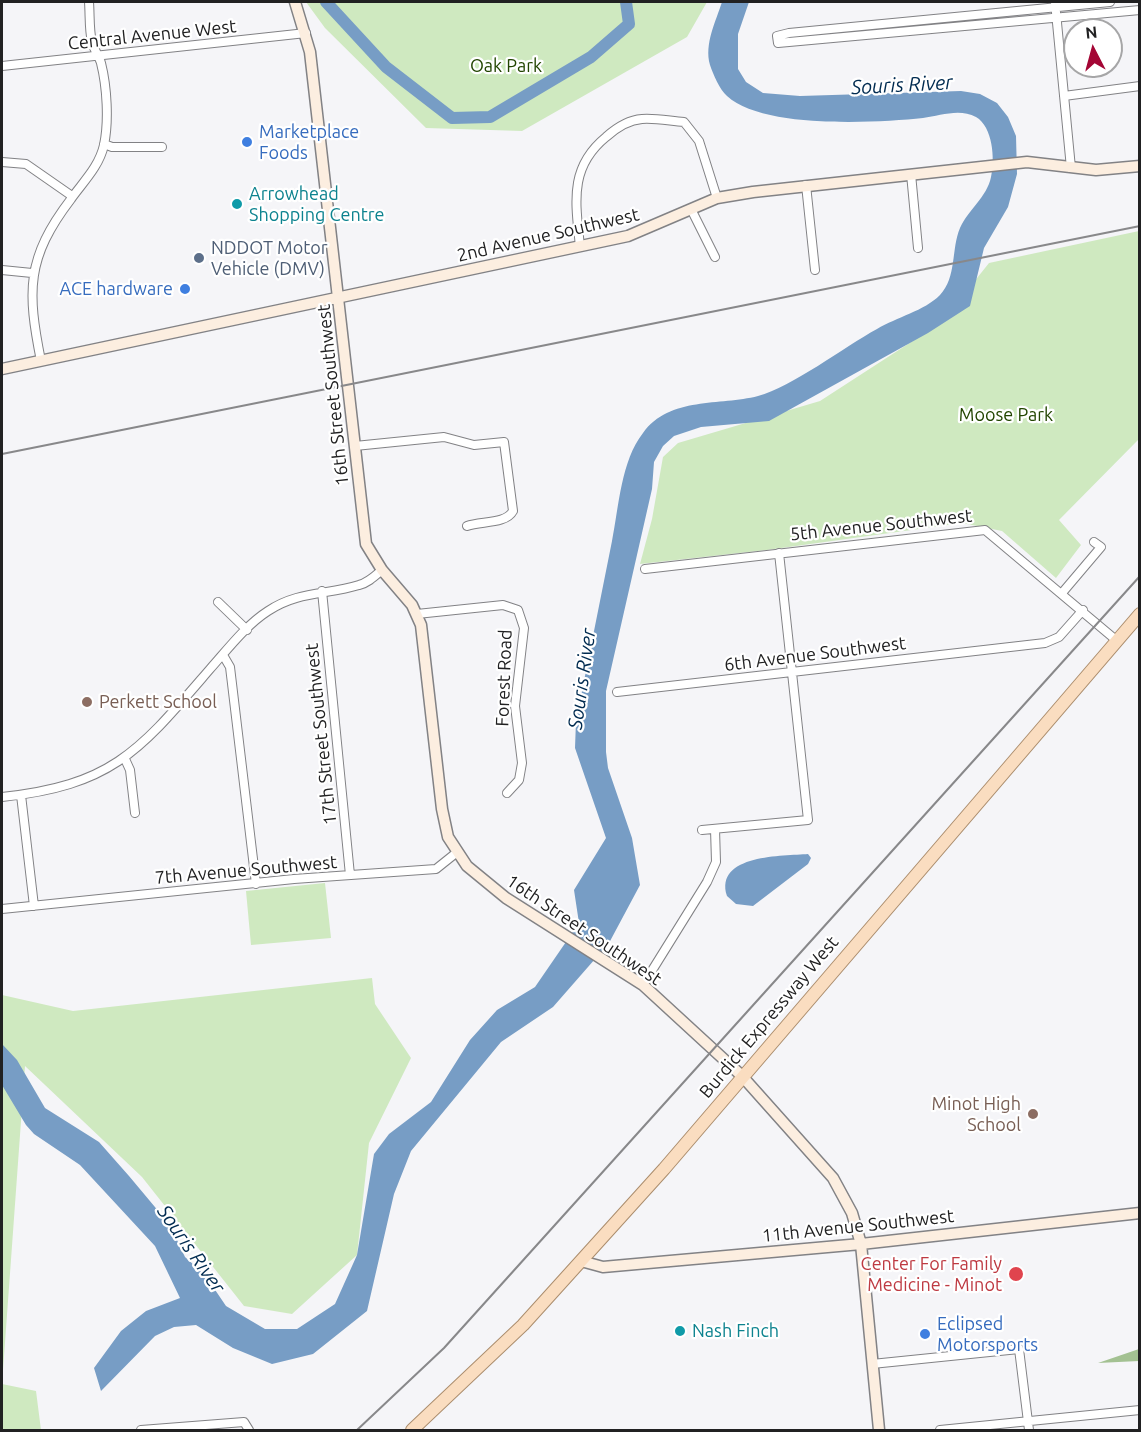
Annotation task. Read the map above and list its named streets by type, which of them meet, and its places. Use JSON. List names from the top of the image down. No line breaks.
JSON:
{"streets":{"main road":["Burdick Expressway West"],"street":["Central Avenue West","2nd Avenue Southwest","16th Street Southwest","5th Avenue Southwest","6th Avenue Southwest","Forest Road","17th Street Southwest","7th Avenue Southwest","11th Avenue Southwest"]},"crossings":[["Central Avenue West","16th Street Southwest"],["2nd Avenue Southwest","16th Street Southwest"],["16th Street Southwest","Forest Road"],["16th Street Southwest","7th Avenue Southwest"],["16th Street Southwest","Burdick Expressway West"],["16th Street Southwest","11th Avenue Southwest"],["5th Avenue Southwest","6th Avenue Southwest"],["5th Avenue Southwest","Burdick Expressway West"],["17th Street Southwest","7th Avenue Southwest"],["Burdick Expressway West","11th Avenue Southwest"]],"water":["Souris River"],"parks":["Oak Park","Moose Park"],"places":["Marketplace Foods","Arrowhead Shopping Centre","NDDOT Motor Vehicle (DMV)","ACE hardware","Perkett School","Minot High School","Center For Family Medicine - Minot","Nash Finch","Eclipsed Motorsports"],"north":"top"}
